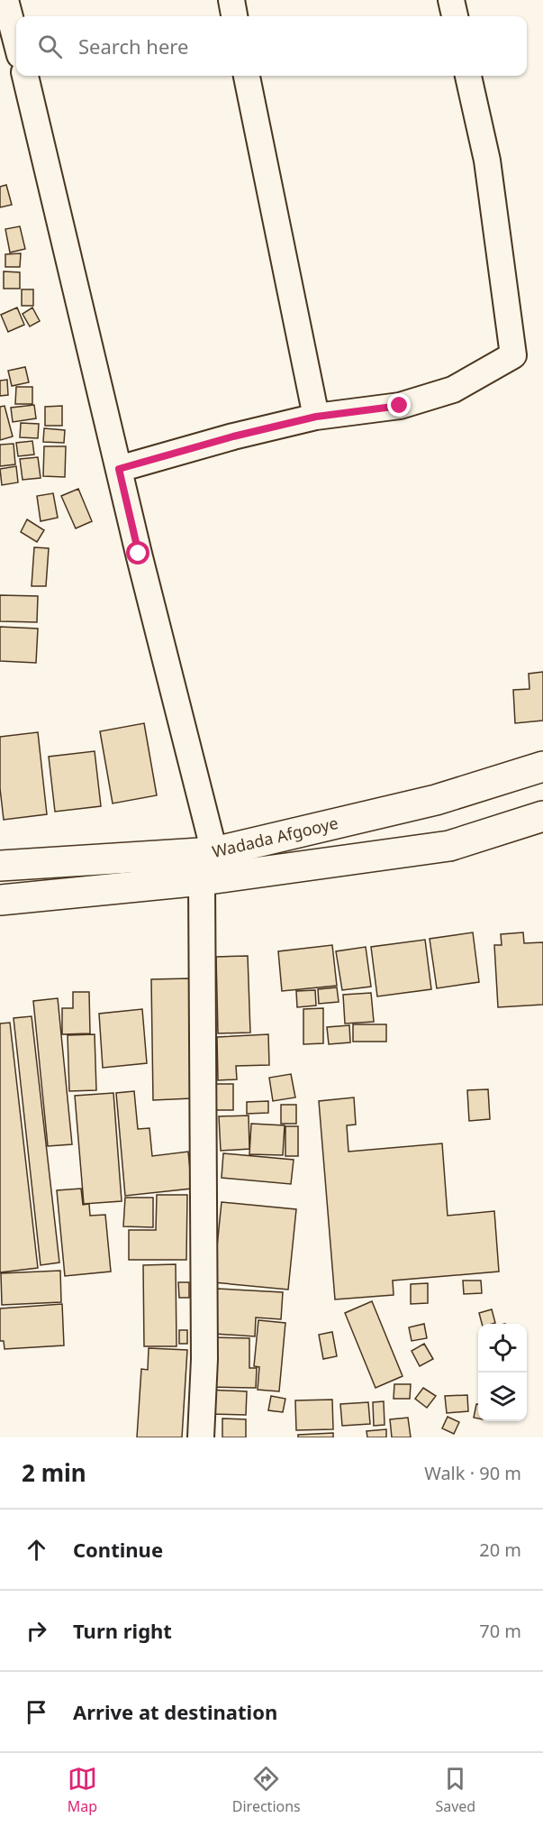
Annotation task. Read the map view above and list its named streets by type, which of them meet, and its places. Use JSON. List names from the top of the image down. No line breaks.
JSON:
{"streets":{"highway":["Wadada Afgooye"]},"page":{"search":"Search here","heading":["2 min","Walk · 90 m"],"list":[["Continue","20 m"],["Turn right","70 m"],"Arrive at destination"],"nav":["Map","Directions","Saved"]}}
